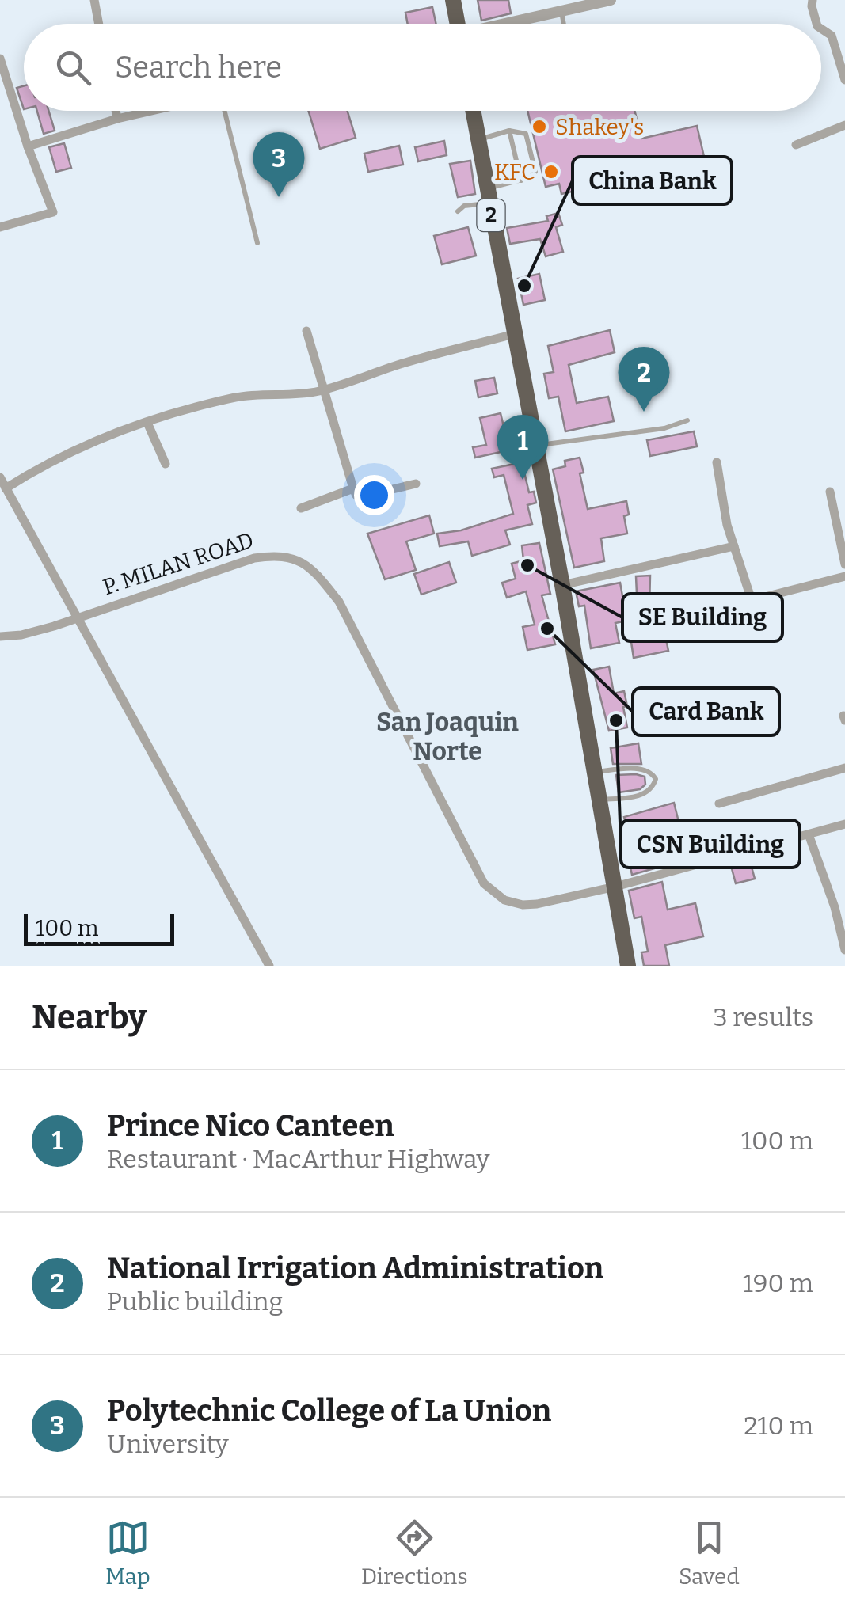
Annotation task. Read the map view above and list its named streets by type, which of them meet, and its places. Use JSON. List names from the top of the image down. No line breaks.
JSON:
{"streets":{"highway":["2"],"street":["P. MILAN ROAD"]},"crossings":[["2","P. MILAN ROAD"]],"districts":["San Joaquin Norte"],"places":["Shakey's","KFC","China Bank","SE Building","Card Bank","CSN Building"],"scale_bar":"100 m","page":{"search":"Search here","pins":["3","2","1"],"scale":"100 m","heading":["Nearby","3 results"],"list":[{"mark":"1","name":"Prince Nico Canteen","note":"Restaurant · MacArthur Highway","value":"100 m"},{"mark":"2","name":"National Irrigation Administration","note":"Public building","value":"190 m"},{"mark":"3","name":"Polytechnic College of La Union","note":"University","value":"210 m"}],"nav":["Map","Directions","Saved"]}}
